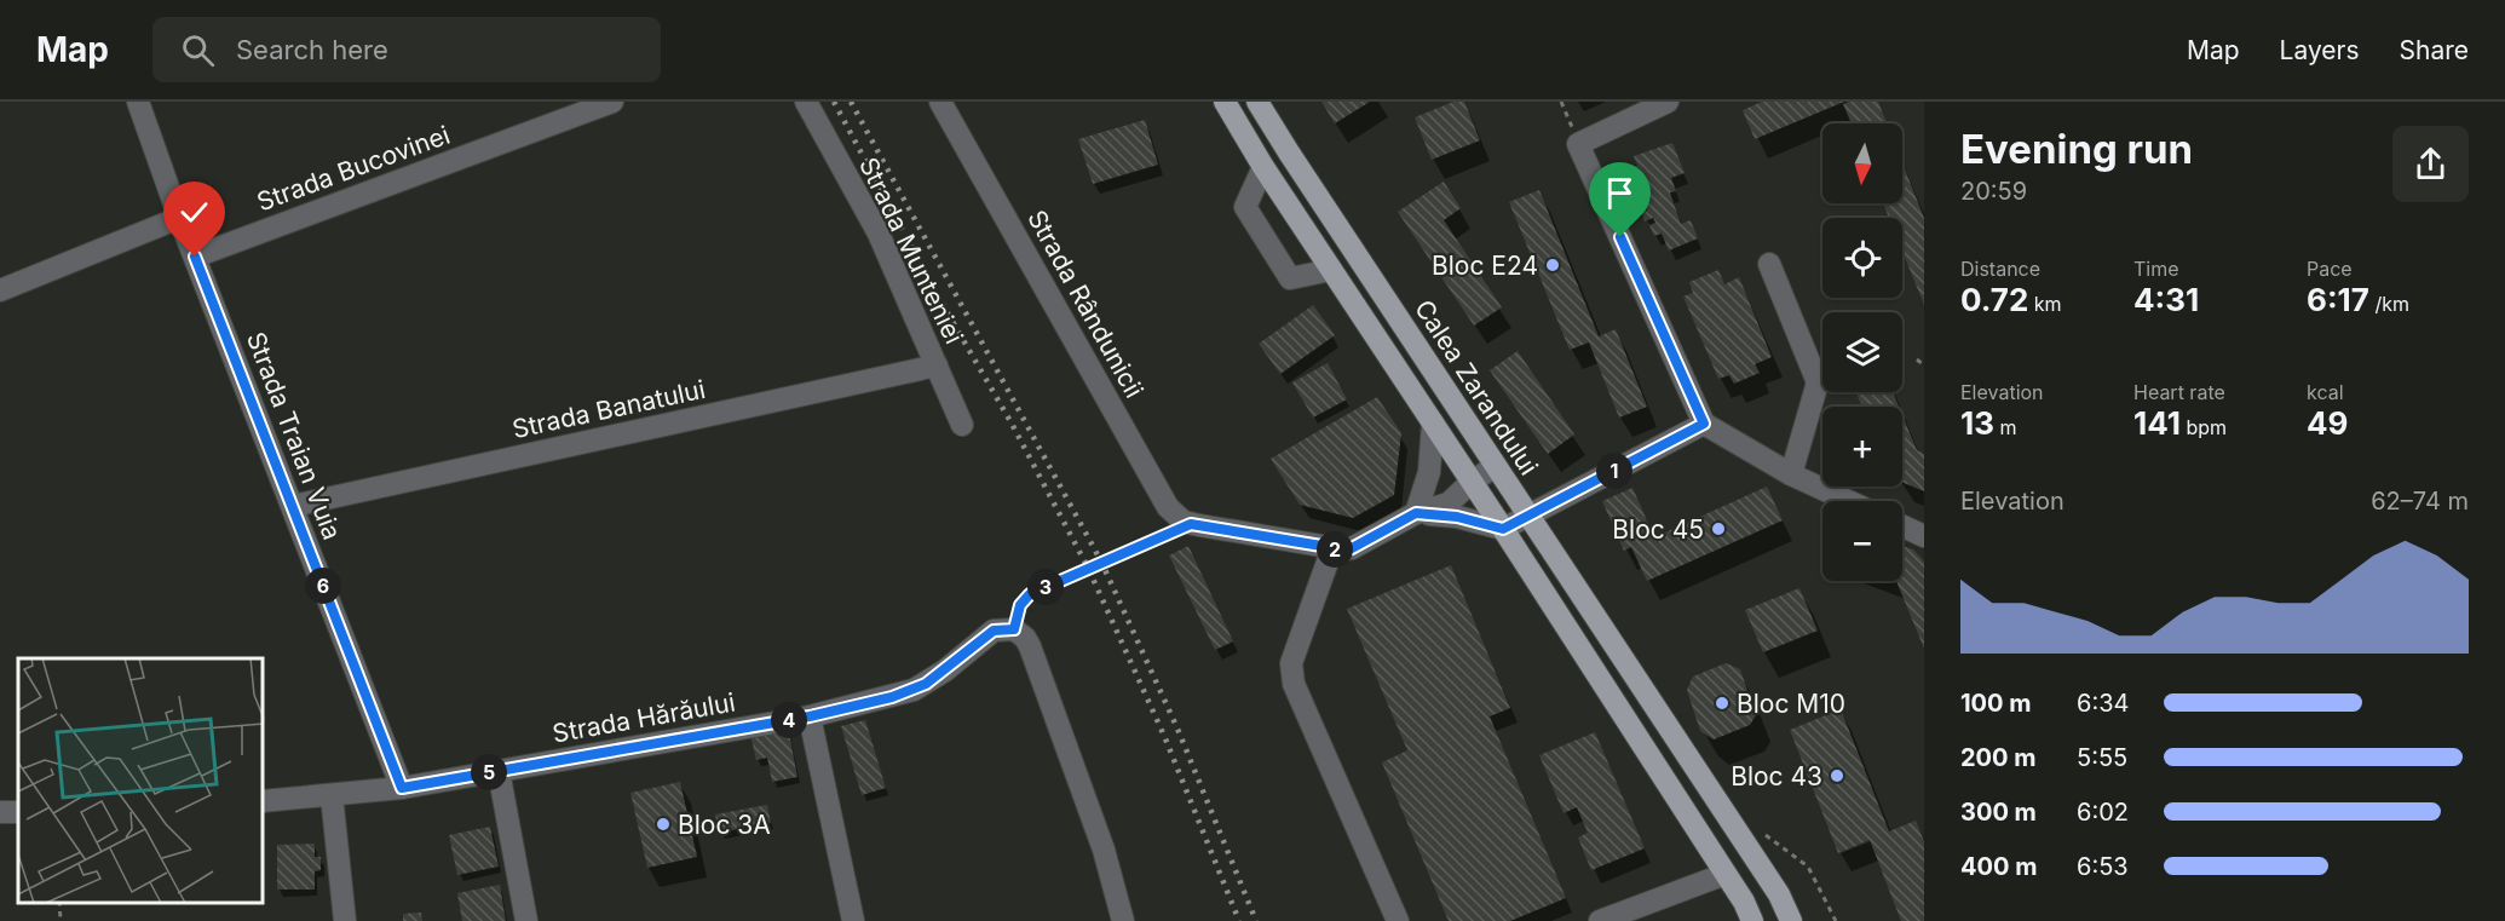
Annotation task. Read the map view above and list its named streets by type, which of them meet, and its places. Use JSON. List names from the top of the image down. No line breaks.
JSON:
{"streets":{"main road":["Calea Zarandului"],"street":["Strada Bucovinei","Strada Munteniei","Strada Rândunicii","Strada Banatului","Strada Traian Vuia","Strada Hărăului"]},"crossings":[["Strada Bucovinei","Strada Traian Vuia"],["Strada Munteniei","Strada Banatului"],["Strada Banatului","Strada Traian Vuia"],["Strada Traian Vuia","Strada Hărăului"]],"places":["Bloc E24","Bloc 45","Bloc M10","Bloc 43","Bloc 3A"],"north":"bottom","page":{"header":"Map","search":"Search here","nav":["Map","Layers","Share"],"heading":["Evening run","20:59"],"map_buttons":["+","−"],"stats":[["Distance","0.72 km"],["Time","4:31"],["Pace","6:17 /km"],["Elevation","13 m"],["Heart rate","141 bpm"],["kcal","49"]],"pins":["1","2","6","3","4","5"],"chart":["Elevation","62–74 m"],"list":[{"name":"100 m","note":"6:34"},{"name":"200 m","note":"5:55"},{"name":"300 m","note":"6:02"},{"name":"400 m","note":"6:53"}]}}
